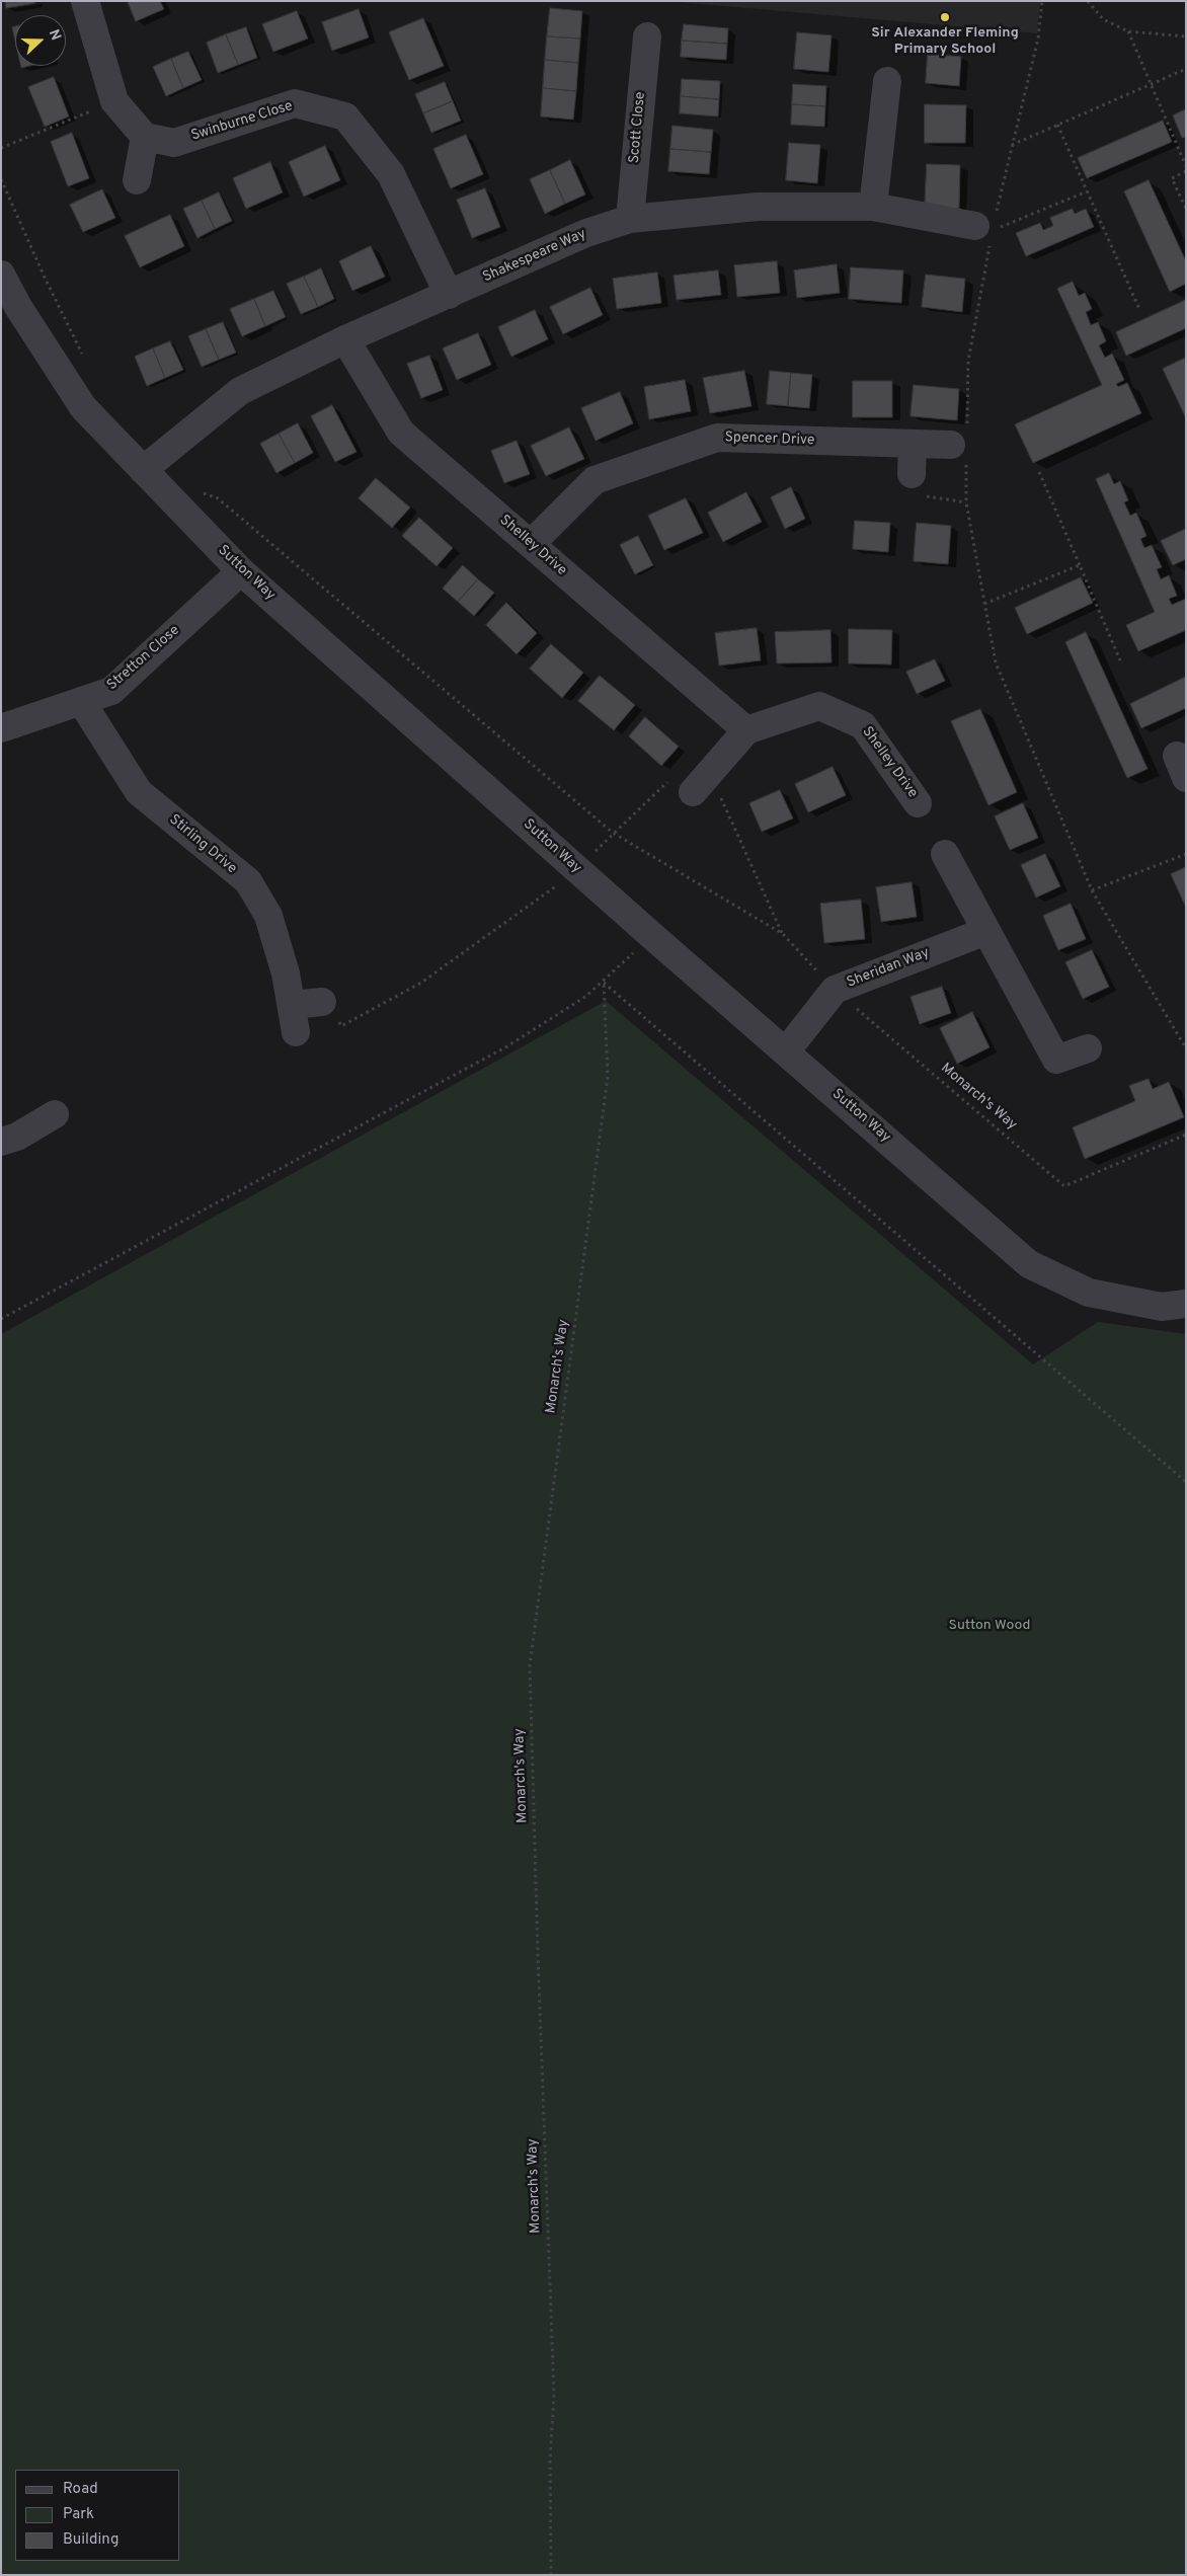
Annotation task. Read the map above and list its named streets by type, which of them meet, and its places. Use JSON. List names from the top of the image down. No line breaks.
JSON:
{"streets":{"street":["Swinburne Close","Scott Close","Shakespeare Way","Spencer Drive","Shelley Drive","Sutton Way","Stretton Close","Stirling Drive","Sheridan Way"],"path":["Monarch's Way"]},"crossings":[["Swinburne Close","Shakespeare Way"],["Scott Close","Shakespeare Way"],["Shakespeare Way","Shelley Drive"],["Shakespeare Way","Sutton Way"],["Spencer Drive","Shelley Drive"],["Sutton Way","Stretton Close"],["Sutton Way","Sheridan Way"],["Stretton Close","Stirling Drive"],["Sheridan Way","Monarch's Way"]],"parks":["Sutton Wood"],"places":["Sir Alexander Fleming Primary School"],"legend":["Road","Park","Building"],"north":"right"}
